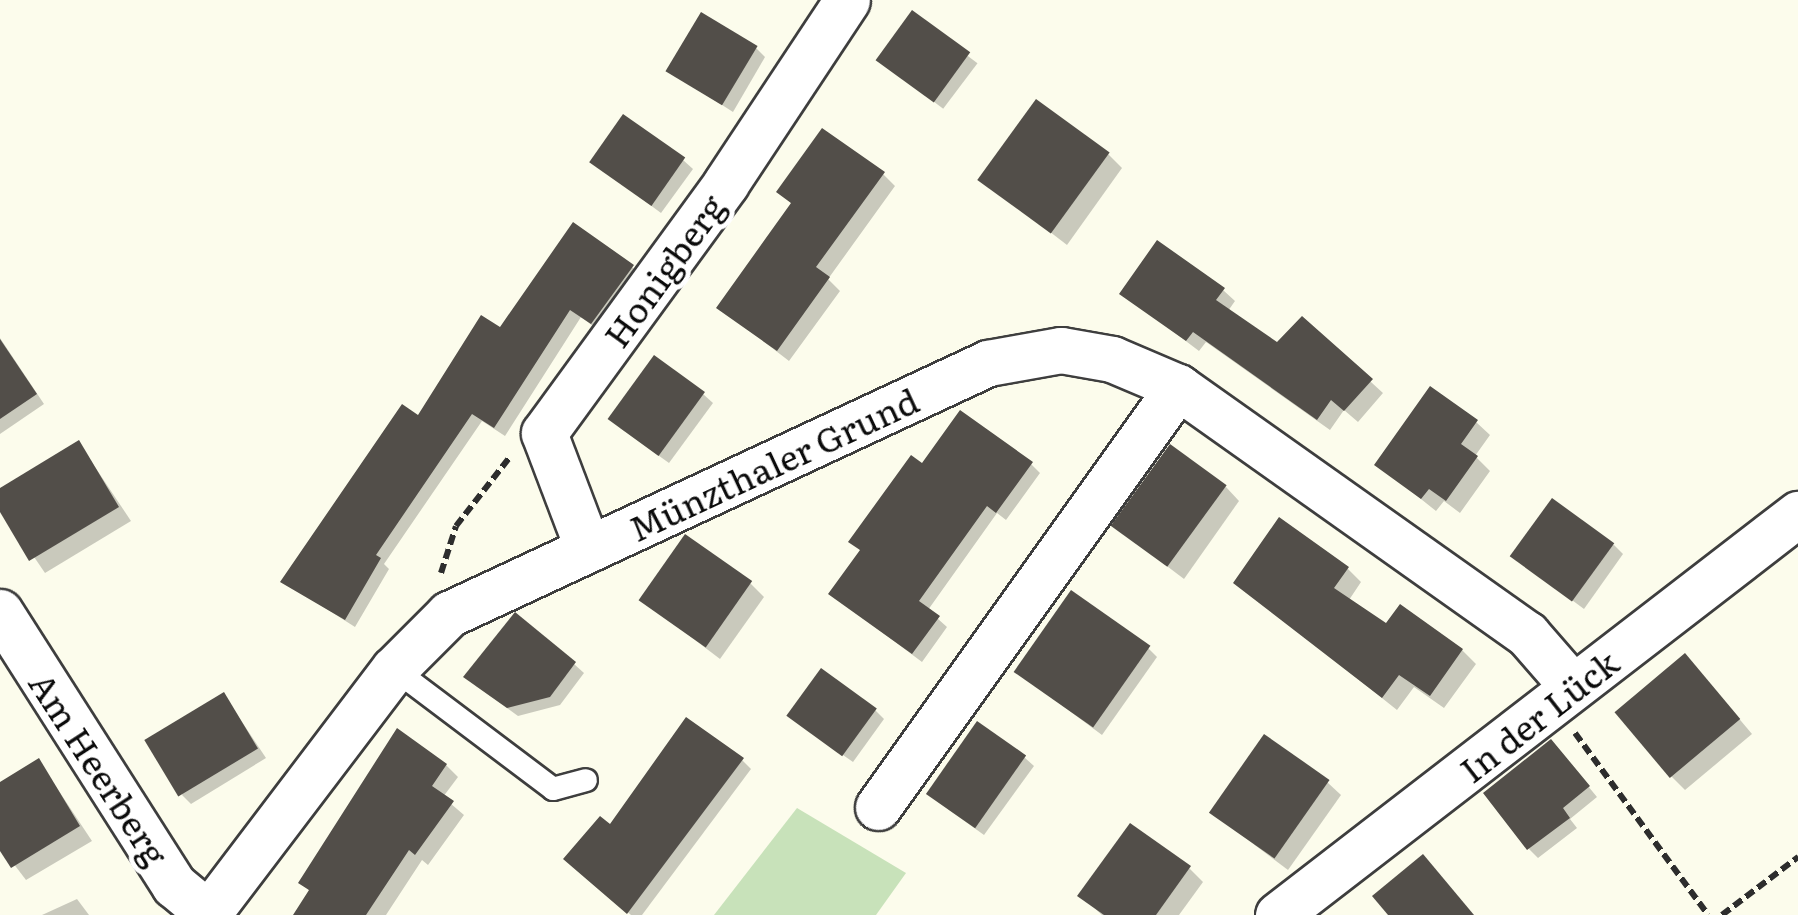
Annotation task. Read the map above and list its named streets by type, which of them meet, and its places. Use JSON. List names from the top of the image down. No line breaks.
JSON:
{"streets":{"street":["Honigberg","Münzthaler Grund","In der Lück","Am Heerberg"]},"crossings":[["Münzthaler Grund","In der Lück"],["Münzthaler Grund","Am Heerberg"]]}
